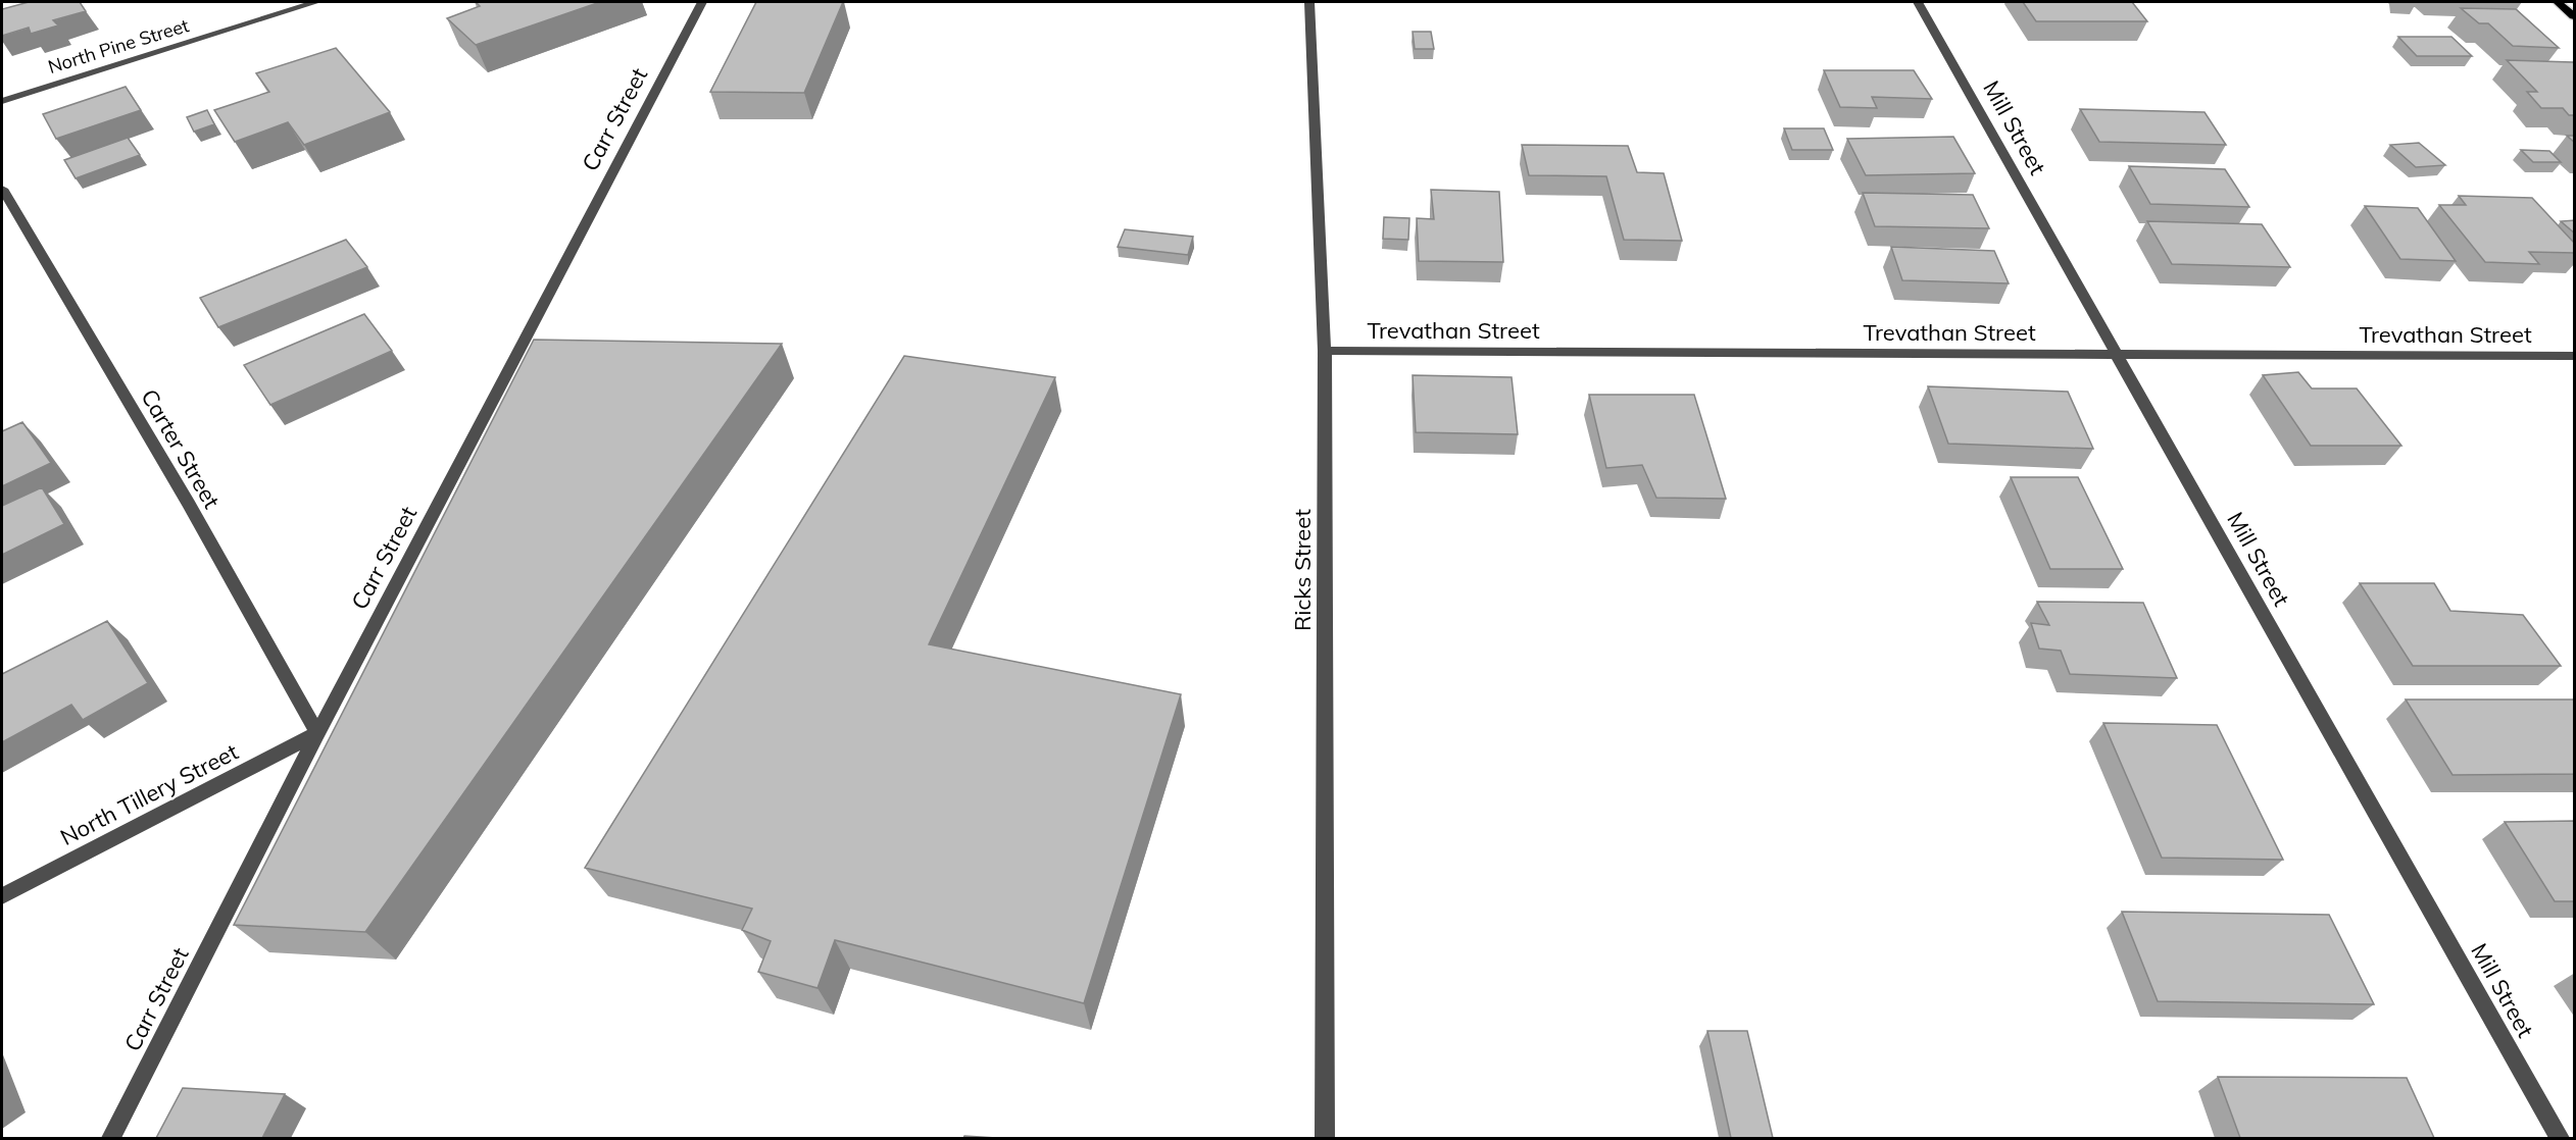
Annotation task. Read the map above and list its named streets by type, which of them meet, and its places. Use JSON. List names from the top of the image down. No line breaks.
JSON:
{"streets":{"street":["North Pine Street","Carr Street","Mill Street","Trevathan Street","Carter Street","Ricks Street","North Tillery Street"]},"crossings":[["Carr Street","Carter Street"],["Carr Street","North Tillery Street"],["Mill Street","Trevathan Street"],["Trevathan Street","Ricks Street"],["Carter Street","North Tillery Street"]]}
